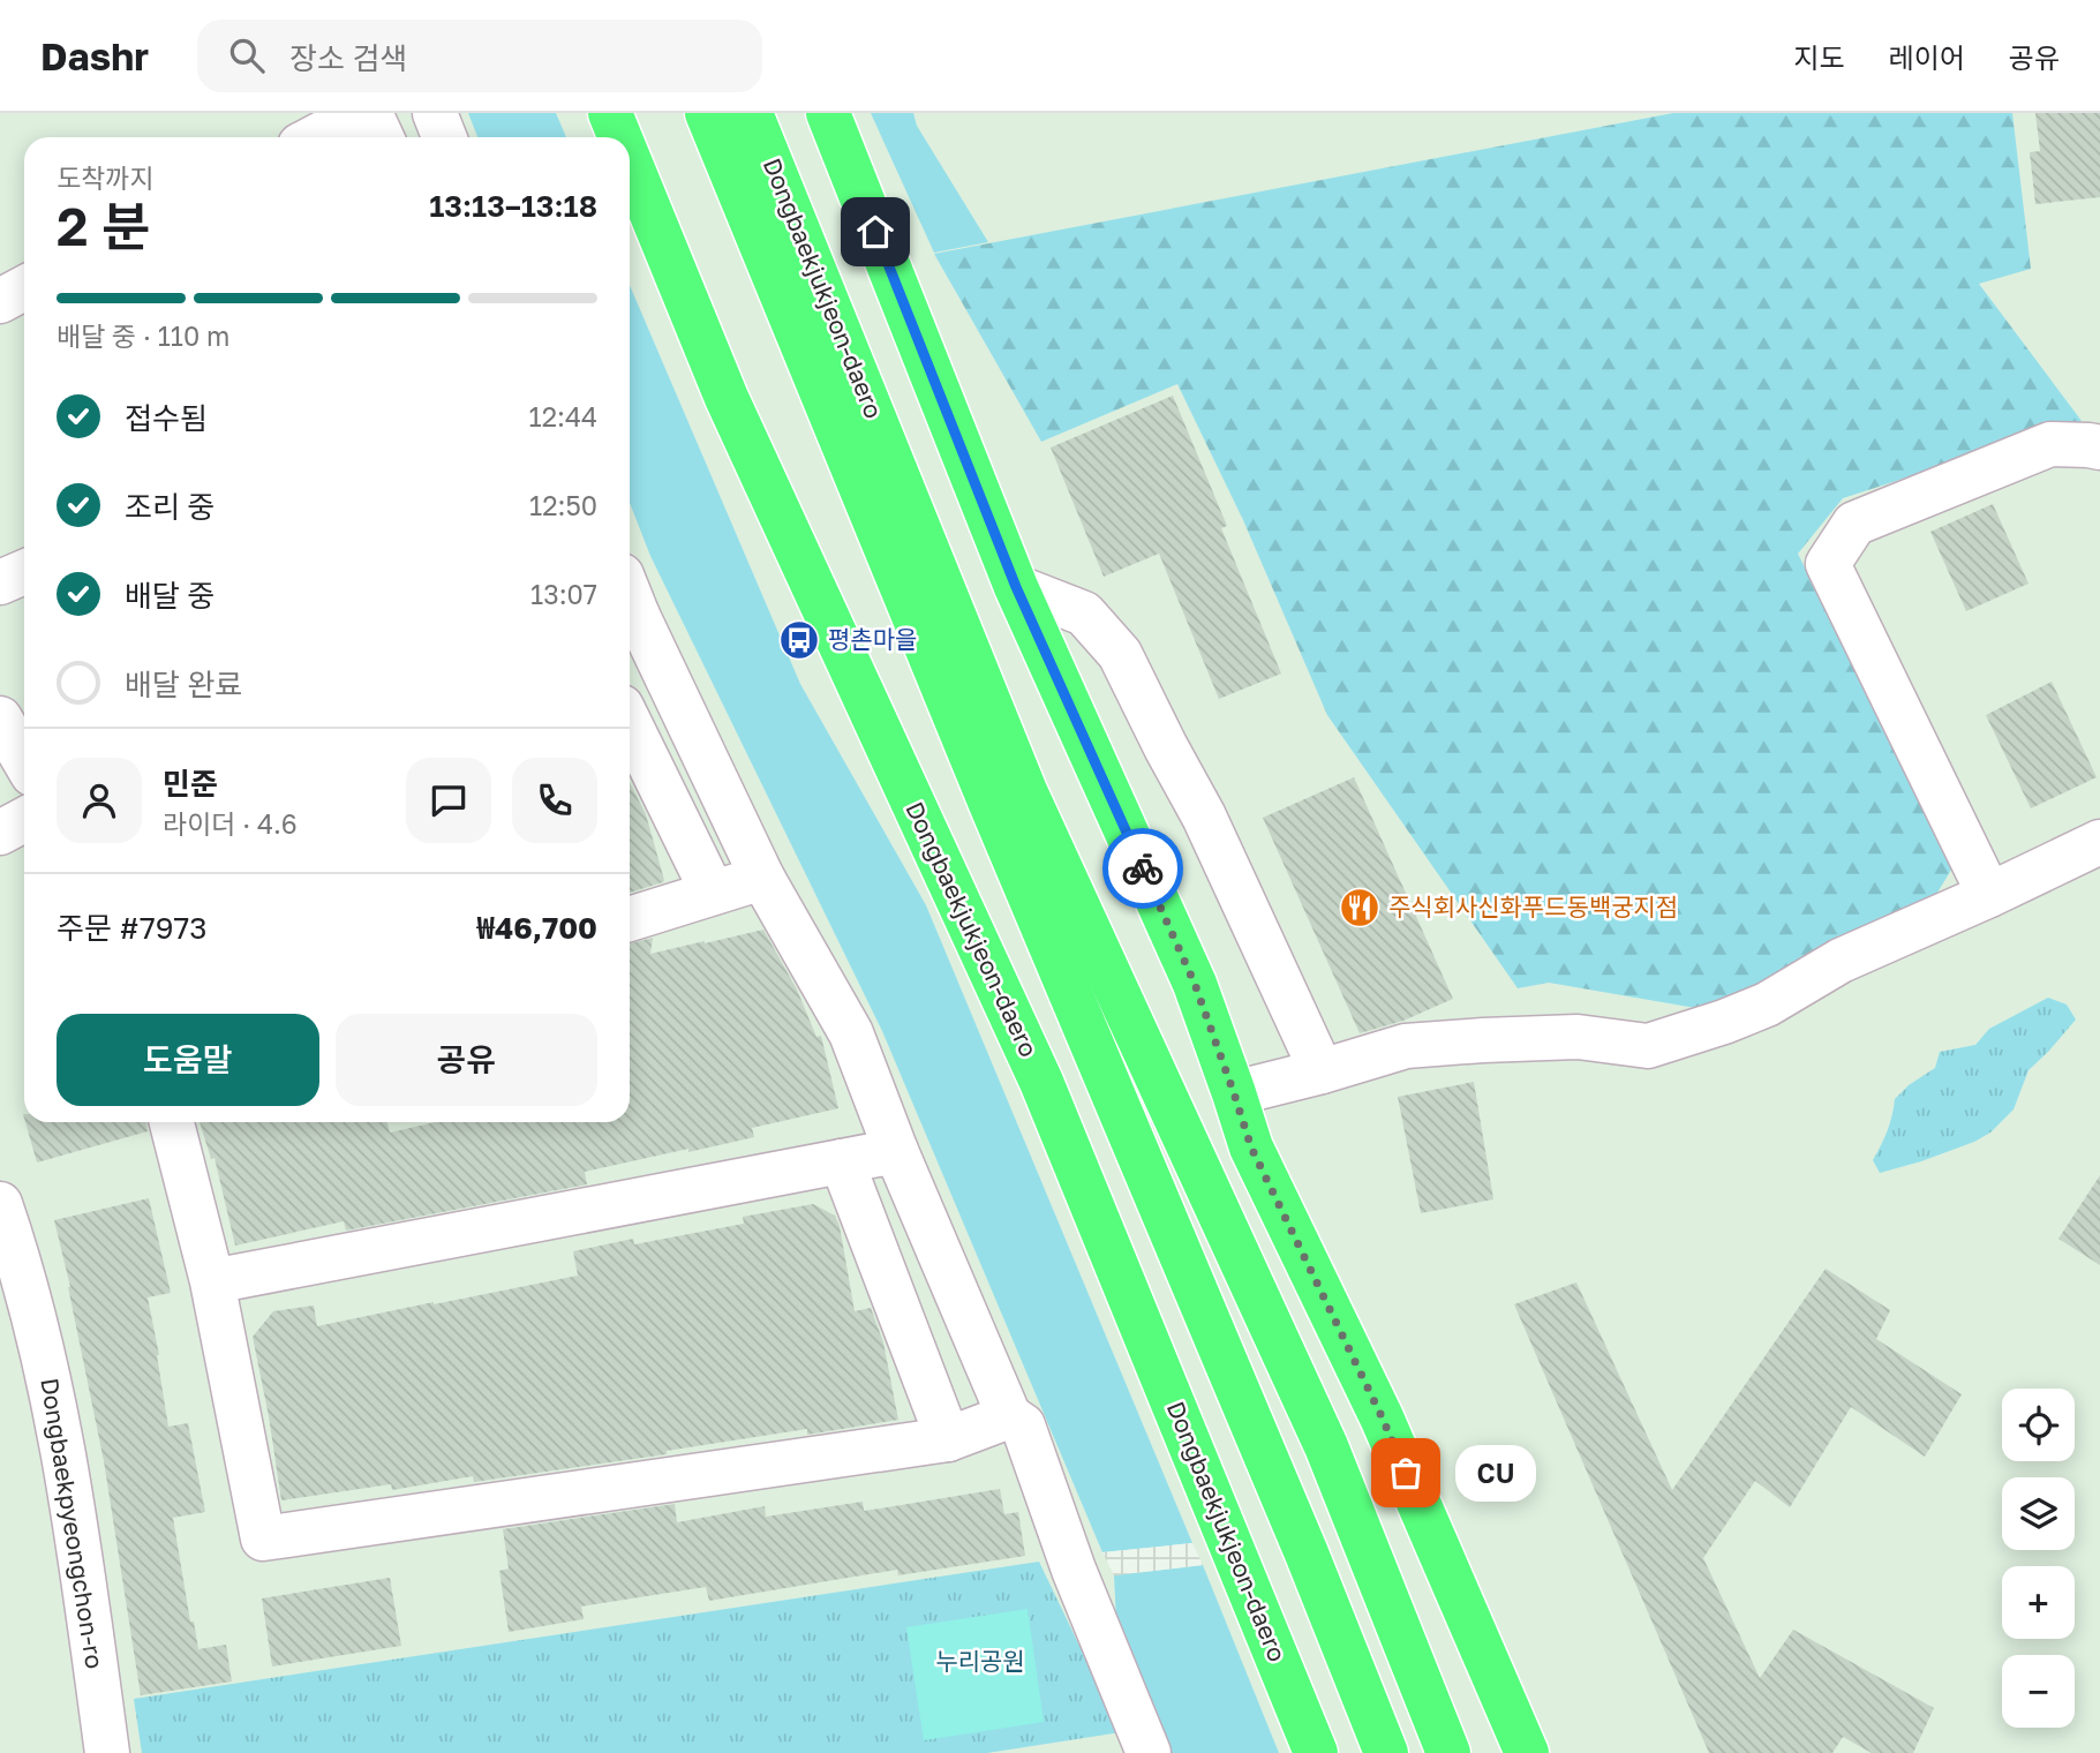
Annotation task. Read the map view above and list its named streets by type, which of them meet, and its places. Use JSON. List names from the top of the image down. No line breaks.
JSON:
{"streets":{"main road":["Dongbaekjukjeon-daero"],"street":["Dongbaekpyeongchon-ro"]},"parks":["누리공원"],"places":{"bus stop":["평촌마을"],"restaurant":["주식회사신화푸드동백궁지점"],"other":["CU"]},"page":{"header":"Dashr","search":"장소 검색","nav":["지도","레이어","공유"],"heading":["2 분","도착까지","13:13–13:18"],"panel":["민준","라이더 · 4.6","주문 #7973","₩46,700"],"bar":"배달 중 · 110 m","list":[["접수됨","12:44"],["조리 중","12:50"],["배달 중","13:07"],"배달 완료"],"buttons":["도움말","공유"],"map_buttons":["+","−"],"bubble":"CU"}}
